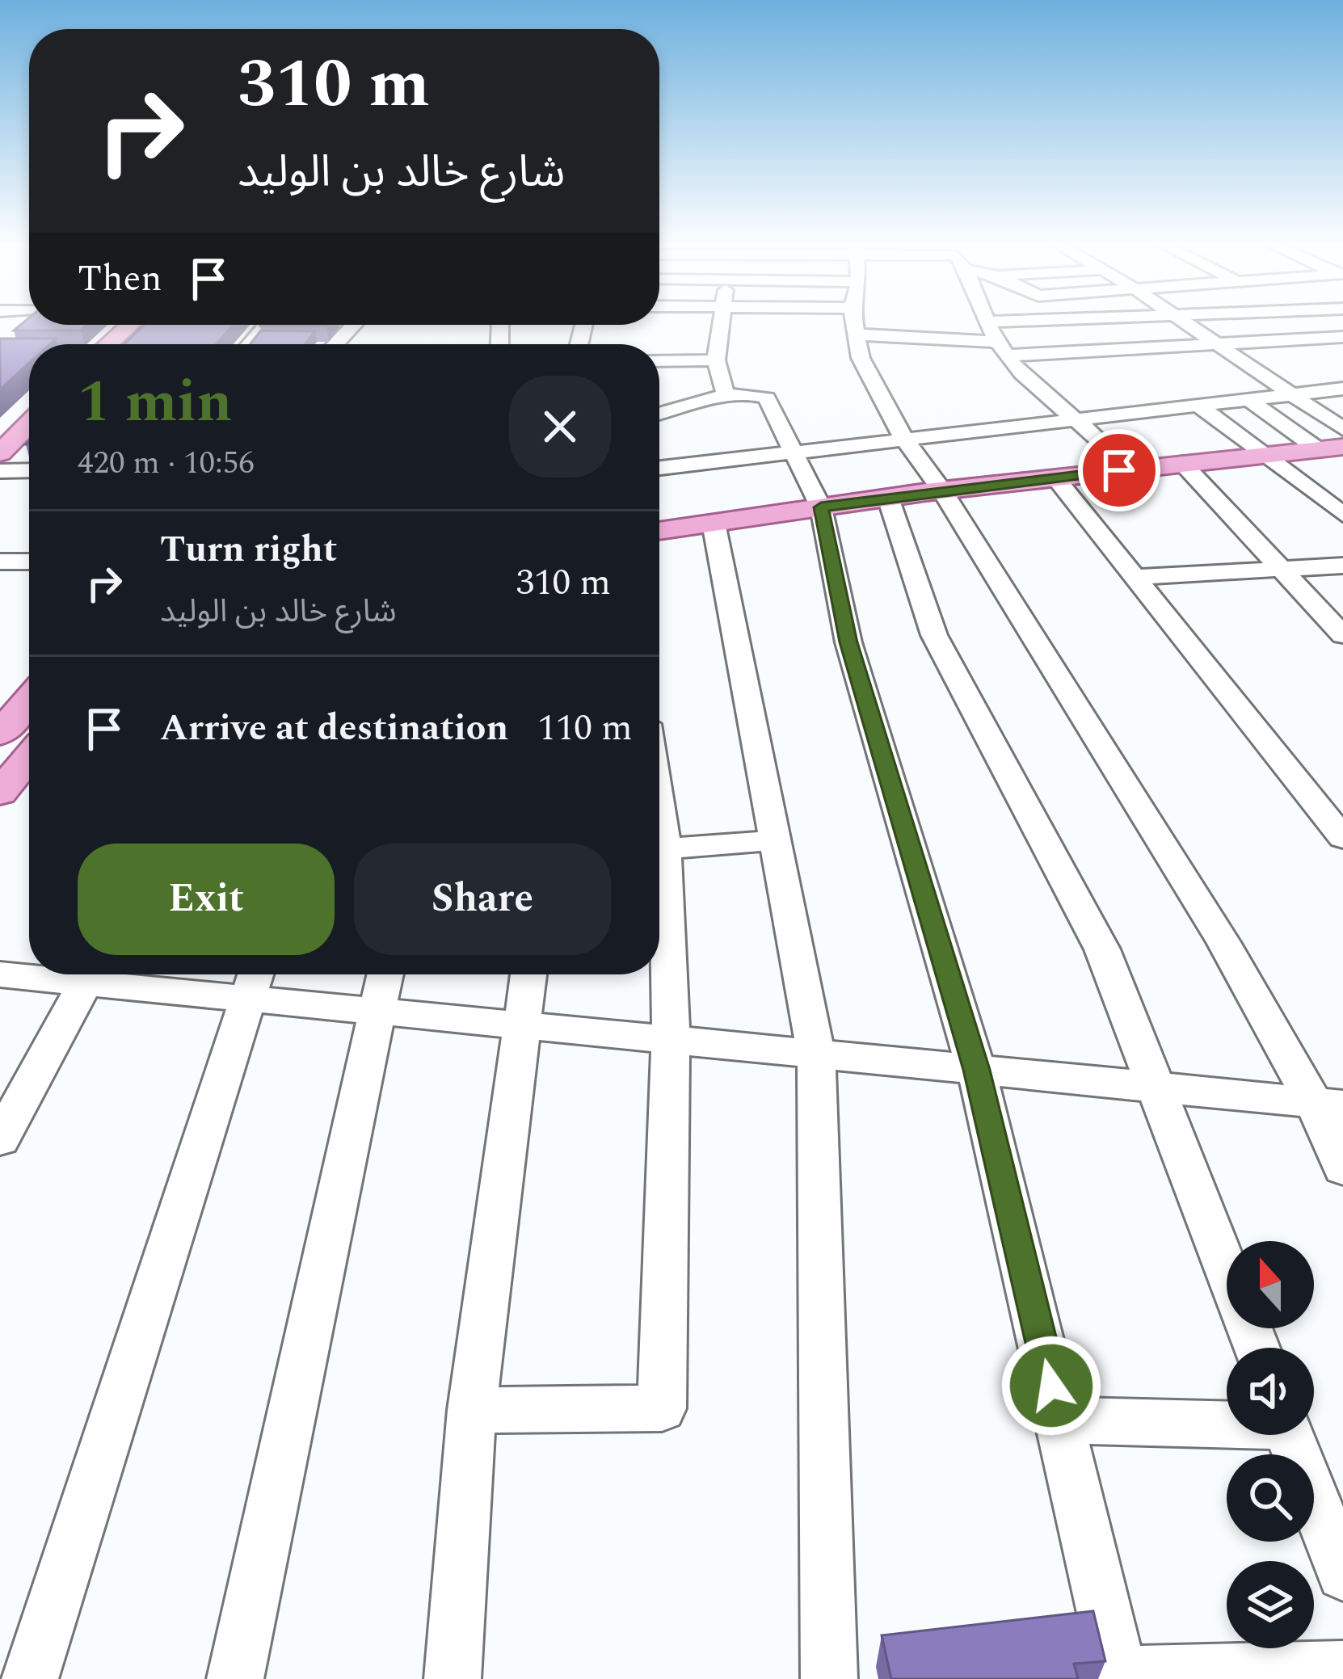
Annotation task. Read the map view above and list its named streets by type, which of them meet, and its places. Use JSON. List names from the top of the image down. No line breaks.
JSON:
{"north":"top","page":{"turn":["310 m","شارع خالد بن الوليد"],"then":"Then","heading":["1 min","420 m · 10:56"],"list":[{"name":"Turn right","note":"شارع خالد بن الوليد","value":"310 m"},{"name":"Arrive at destination","value":"110 m"}],"buttons":["Exit","Share"]}}
